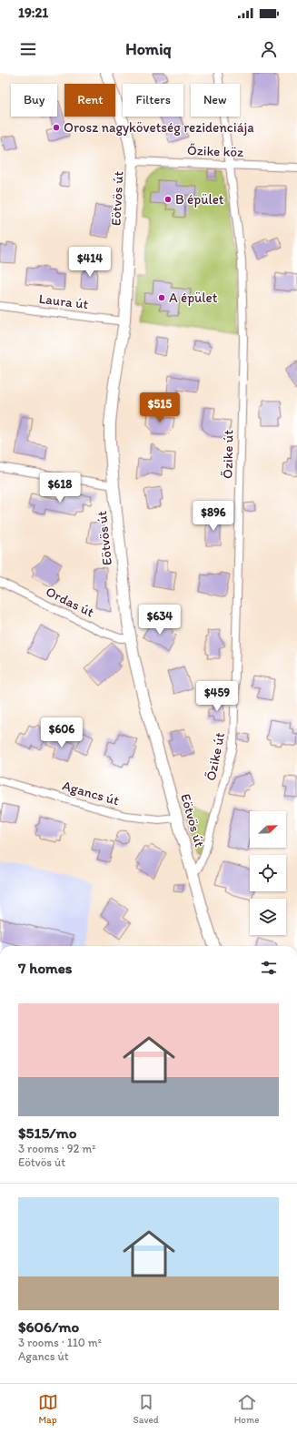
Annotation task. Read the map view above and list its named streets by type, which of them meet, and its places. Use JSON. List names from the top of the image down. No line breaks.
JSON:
{"streets":{"street":["Őzike köz","Eötvös út","Laura út","Őzike út","Ordas út","Agancs út"]},"crossings":[["Őzike köz","Eötvös út"],["Őzike köz","Őzike út"],["Eötvös út","Laura út"],["Eötvös út","Őzike út"],["Eötvös út","Ordas út"],["Eötvös út","Agancs út"]],"places":["Orosz nagykövetség rezidenciája","B épület","A épület"],"north":"top right","page":{"status":"19:21","header":"Homiq","chip":["Buy","Rent","Filters","New"],"price":["$414","$515","$618","$896","$634","$459","$606"],"heading":"7 homes","list":[{"name":"$515/mo","note":"3 rooms · 92 m² · Eötvös út"},{"name":"$606/mo","note":"3 rooms · 110 m² · Agancs út"}],"tabs":["Map","Saved","Home"]}}
